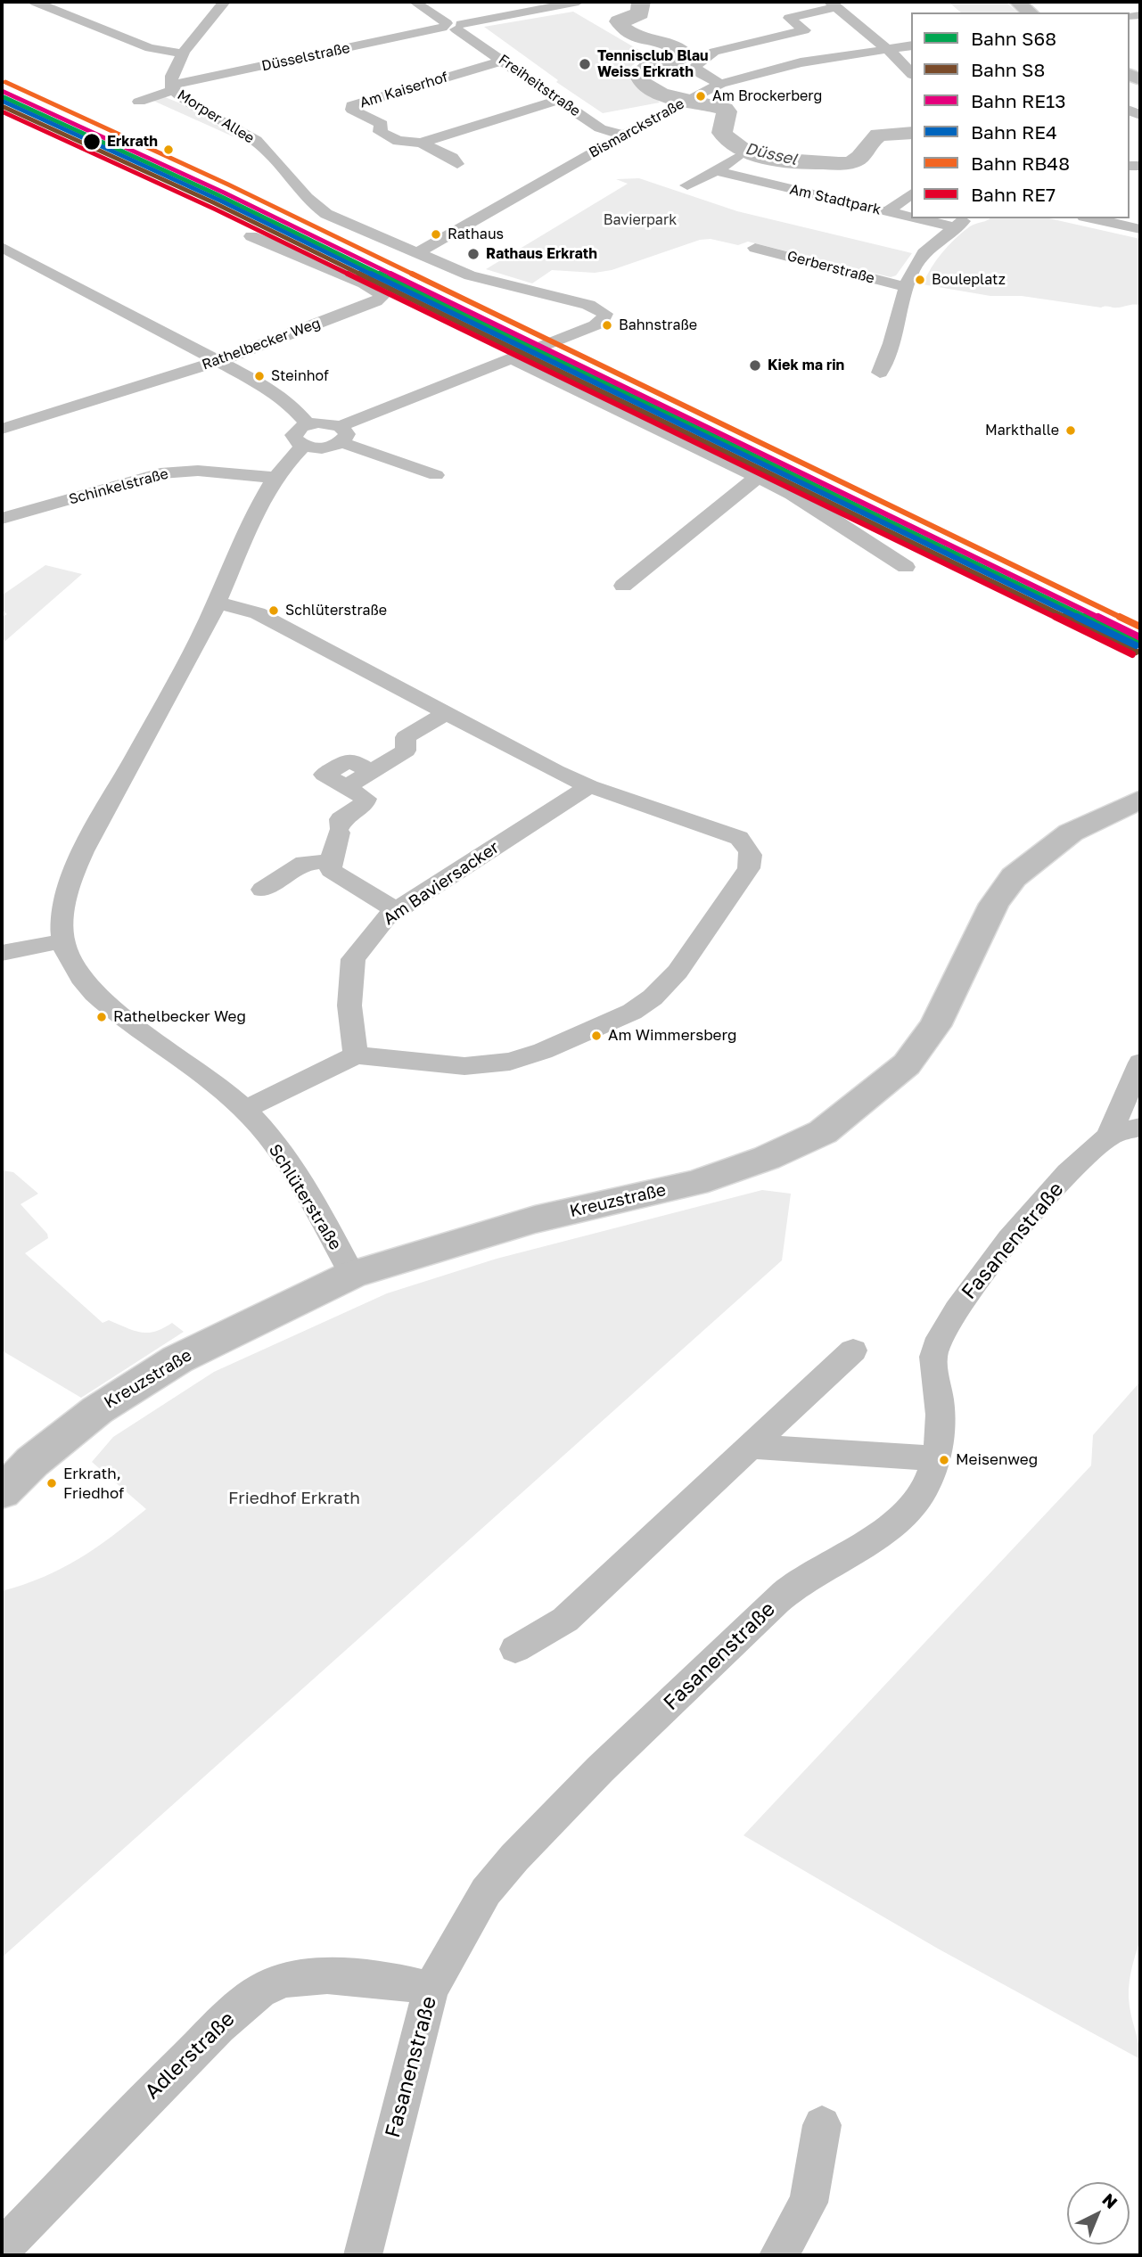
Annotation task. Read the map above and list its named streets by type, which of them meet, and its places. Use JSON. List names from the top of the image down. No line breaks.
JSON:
{"streets":{"main road":["Kreuzstraße"],"street":["Düsselstraße","Freiheitstraße","Am Kaiserhof","Morper Allee","Bismarckstraße","Am Stadtpark","Gerberstraße","Rathelbecker Weg","Schinkelstraße","Am Baviersacker","Schlüterstraße","Fasanenstraße","Adlerstraße"]},"crossings":[["Düsselstraße","Freiheitstraße"],["Düsselstraße","Morper Allee"],["Freiheitstraße","Am Kaiserhof"],["Freiheitstraße","Bismarckstraße"],["Morper Allee","Bismarckstraße"],["Schlüterstraße","Kreuzstraße"],["Fasanenstraße","Adlerstraße"]],"water":["Düssel"],"parks":["Bavierpark","Friedhof Erkrath"],"places":["Tennisclub Blau Weiss Erkrath","Am Brockerberg","Erkrath","Rathaus","Rathaus Erkrath","Bouleplatz","Bahnstraße","Kiek ma rin","Steinhof","Markthalle","Schlüterstraße","Rathelbecker Weg","Am Wimmersberg","Meisenweg","Erkrath, Friedhof"],"lines":["rail line RB48","rail line RE13","rail line S68","rail line RE4","rail line S8","rail line RE7"],"legend":["Bahn S68","Bahn S8","Bahn RE13","Bahn RE4","Bahn RB48","Bahn RE7"],"north":"top right"}
